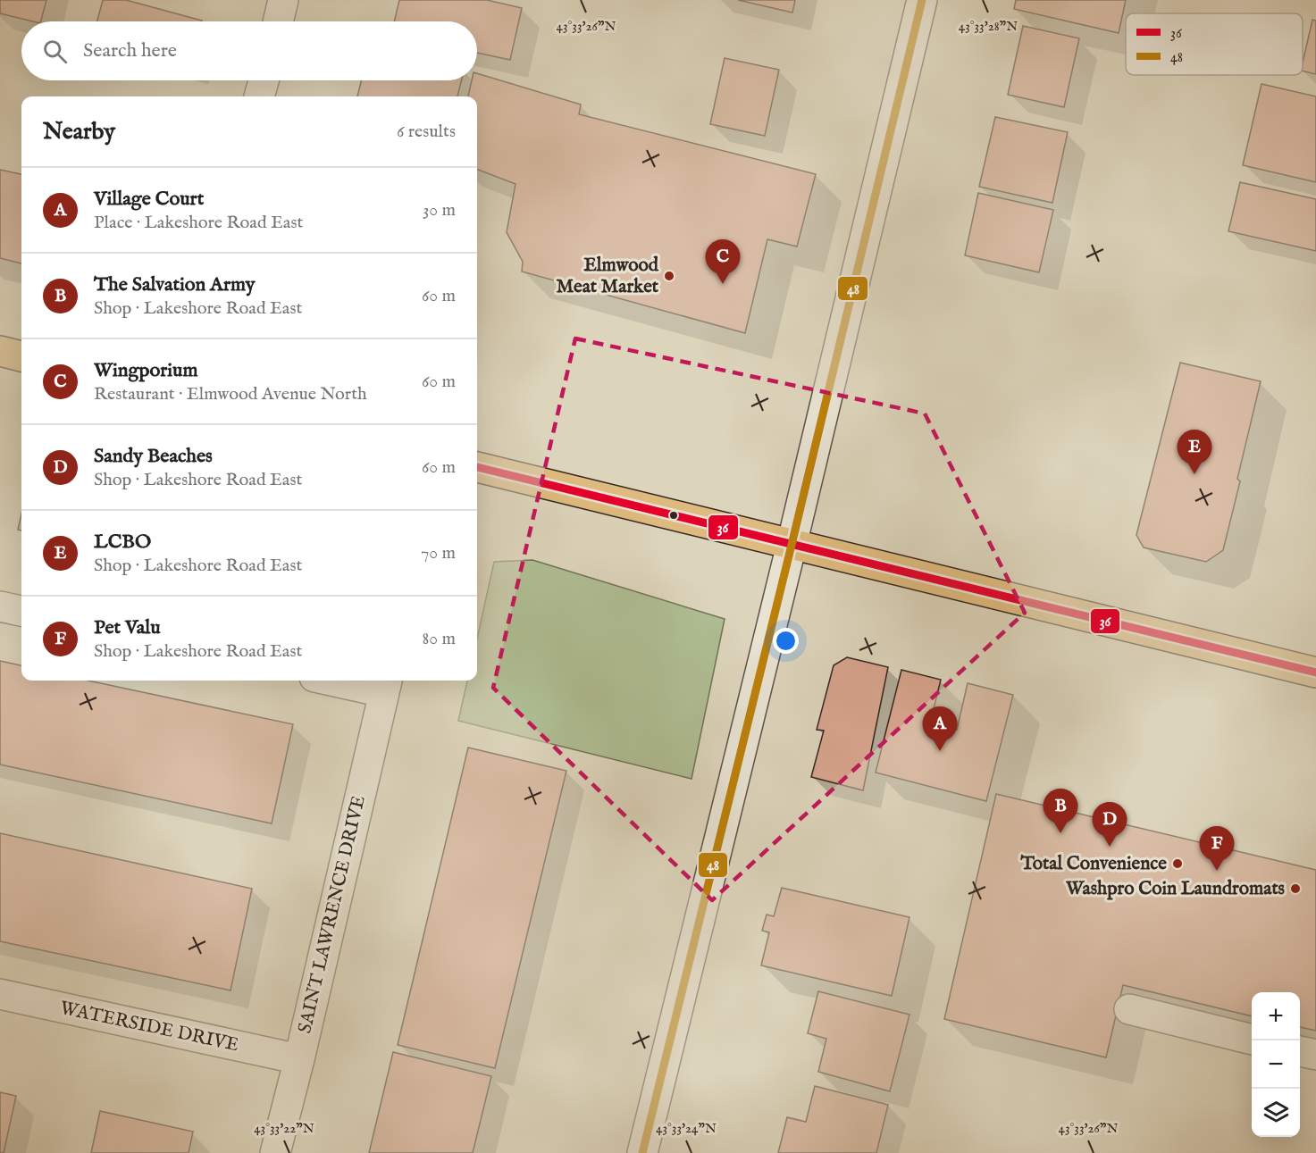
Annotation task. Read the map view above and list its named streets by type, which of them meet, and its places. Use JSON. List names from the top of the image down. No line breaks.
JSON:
{"streets":{"street":["SAINT LAWRENCE DRIVE","WATERSIDE DRIVE"]},"crossings":[["SAINT LAWRENCE DRIVE","WATERSIDE DRIVE"]],"places":["Elmwood Meat Market","Total Convenience","Washpro Coin Laundromats"],"lines":["transit line 48","transit line 36"],"legend":["36","48"],"page":{"search":"Search here","heading":["Nearby","6 results"],"list":[{"mark":"A","name":"Village Court","note":"Place · Lakeshore Road East","value":"30 m"},{"mark":"B","name":"The Salvation Army","note":"Shop · Lakeshore Road East","value":"60 m"},{"mark":"C","name":"Wingporium","note":"Restaurant · Elmwood Avenue North","value":"60 m"},{"mark":"D","name":"Sandy Beaches","note":"Shop · Lakeshore Road East","value":"60 m"},{"mark":"E","name":"LCBO","note":"Shop · Lakeshore Road East","value":"70 m"},{"mark":"F","name":"Pet Valu","note":"Shop · Lakeshore Road East","value":"80 m"}],"pins":["C","E","A","B","D","F"],"map_buttons":["+","−"]},"coordinates":["43°33'26\"N","43°33'28\"N","43°33'22\"N","43°33'24\"N"]}
